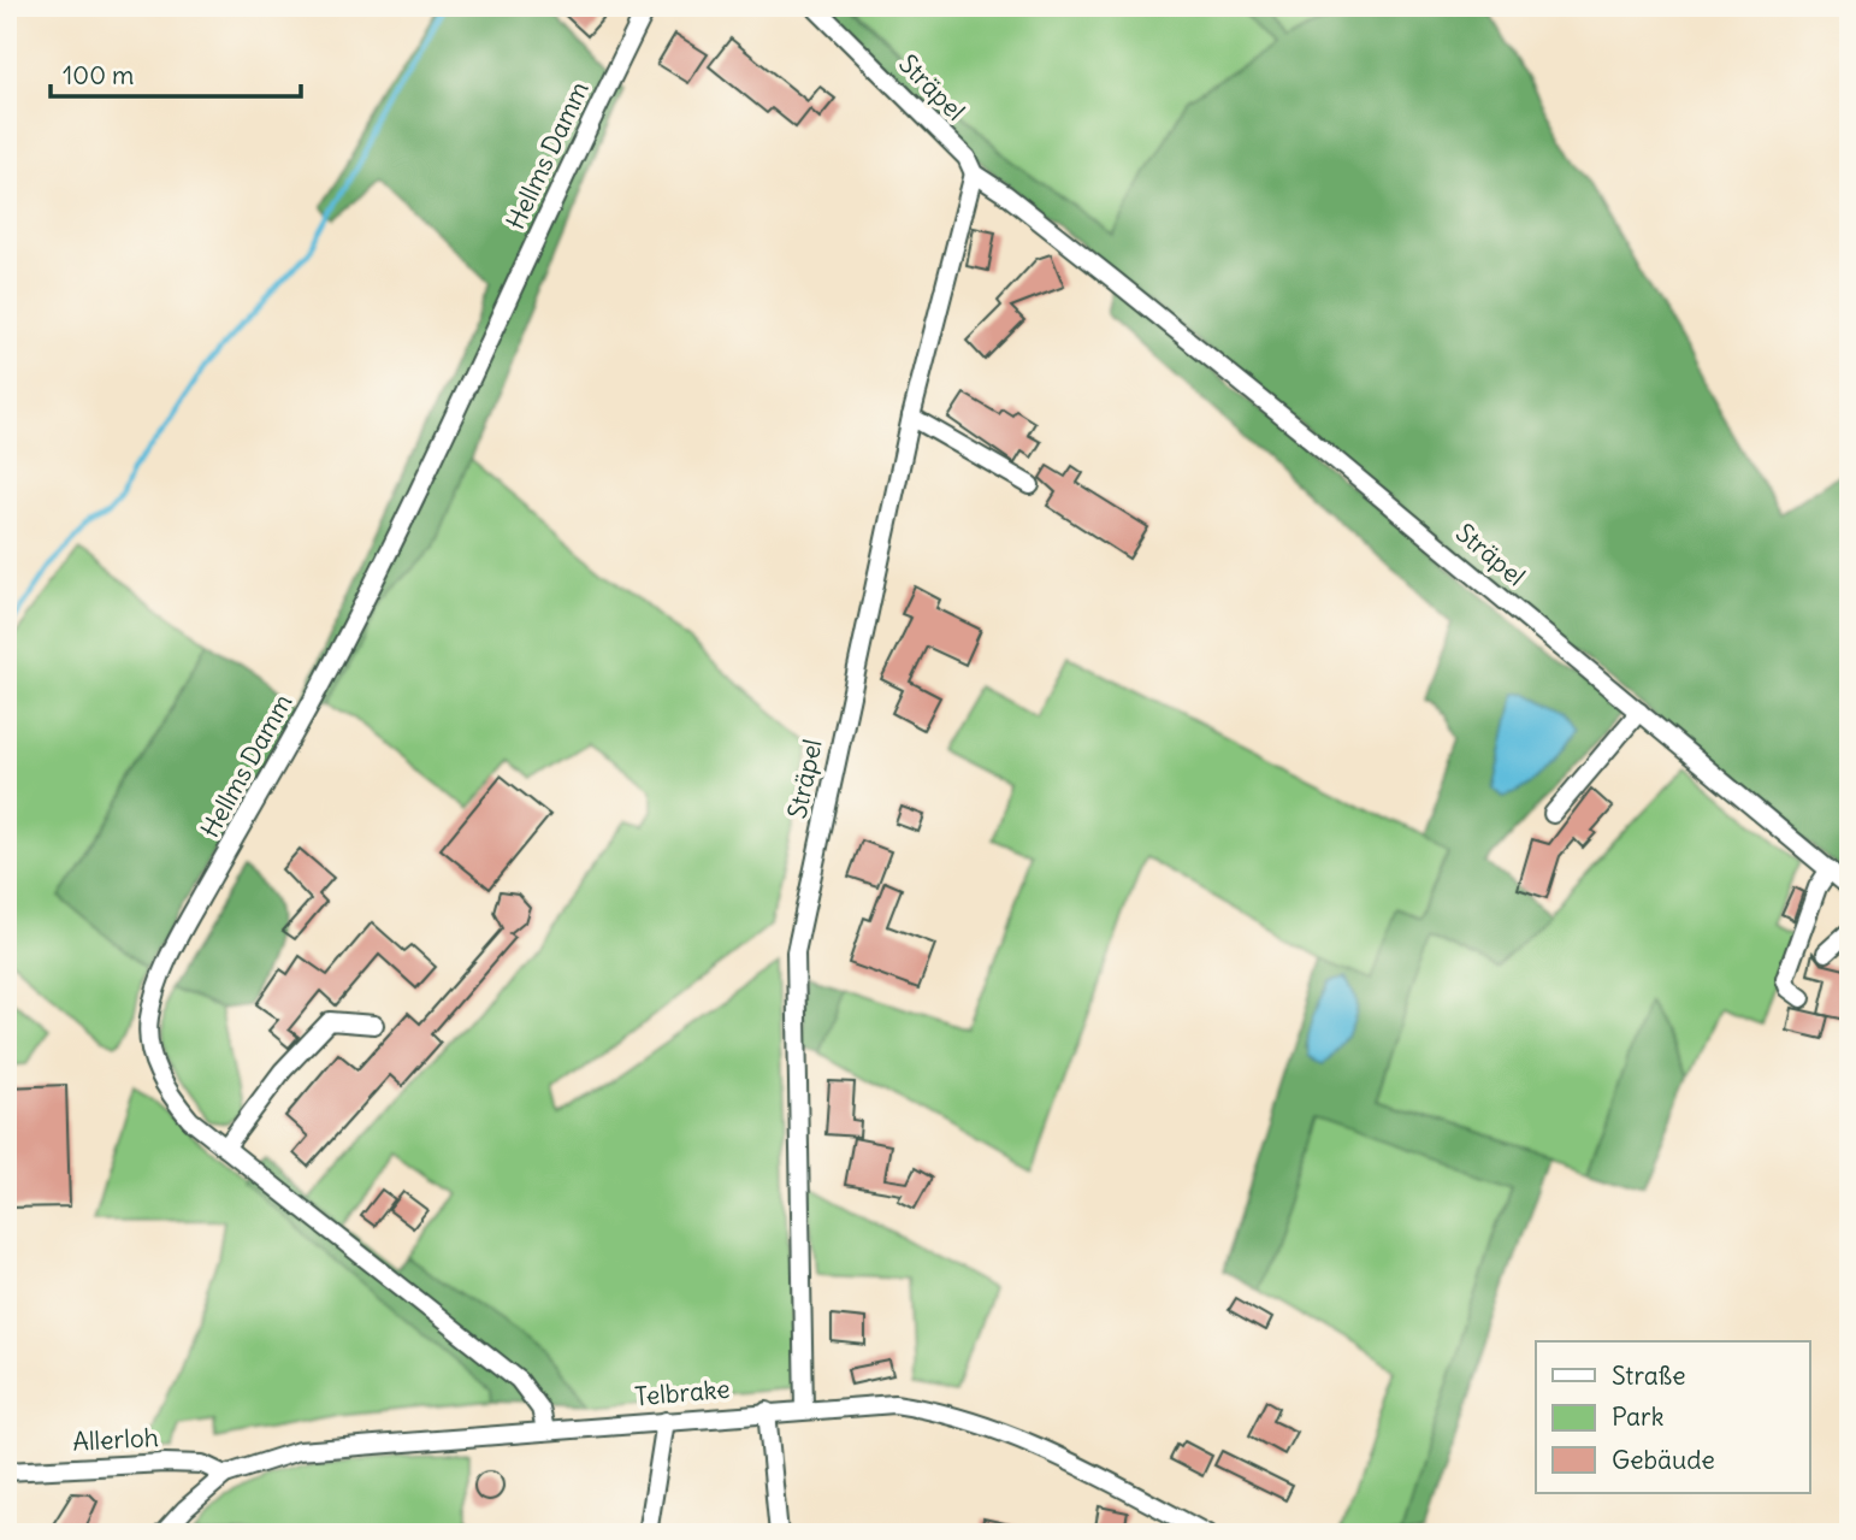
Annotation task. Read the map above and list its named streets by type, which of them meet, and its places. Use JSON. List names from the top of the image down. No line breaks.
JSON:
{"streets":{"street":["Sträpel","Hellms Damm","Telbrake","Allerloh"]},"crossings":[["Sträpel","Telbrake"],["Hellms Damm","Telbrake"],["Telbrake","Allerloh"]],"legend":["Straße","Park","Gebäude"],"scale_bar":"100 m"}
